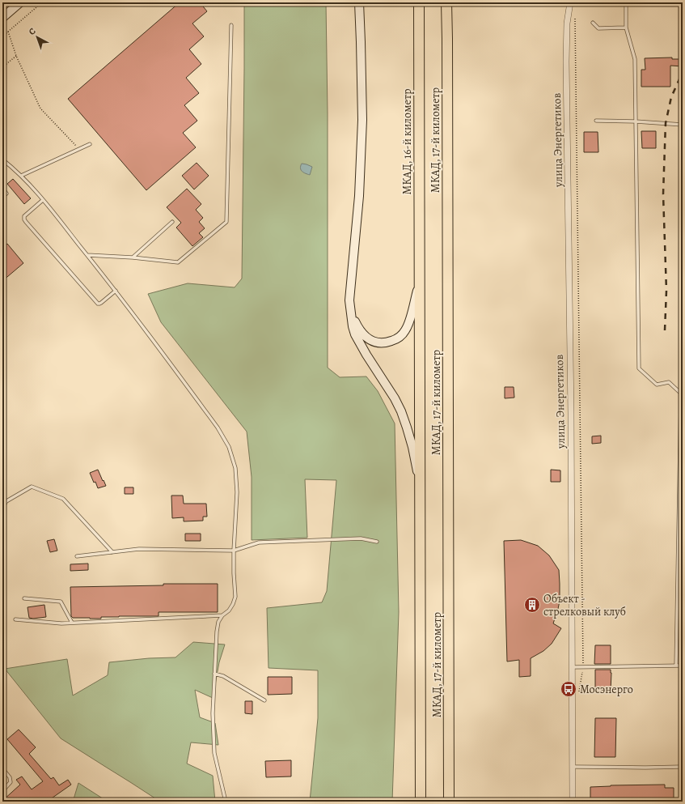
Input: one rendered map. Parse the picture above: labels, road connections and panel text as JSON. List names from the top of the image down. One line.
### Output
{"streets":{"highway":["МКАД, 17-й километр","МКАД, 16-й километр"],"street":["улица Энергетиков"]},"crossings":[["МКАД, 17-й километр","МКАД, 16-й километр"]],"places":{"building":["Объект - стрелковый клуб"],"bus stop":["Мосэнерго"]},"north":"top left"}
